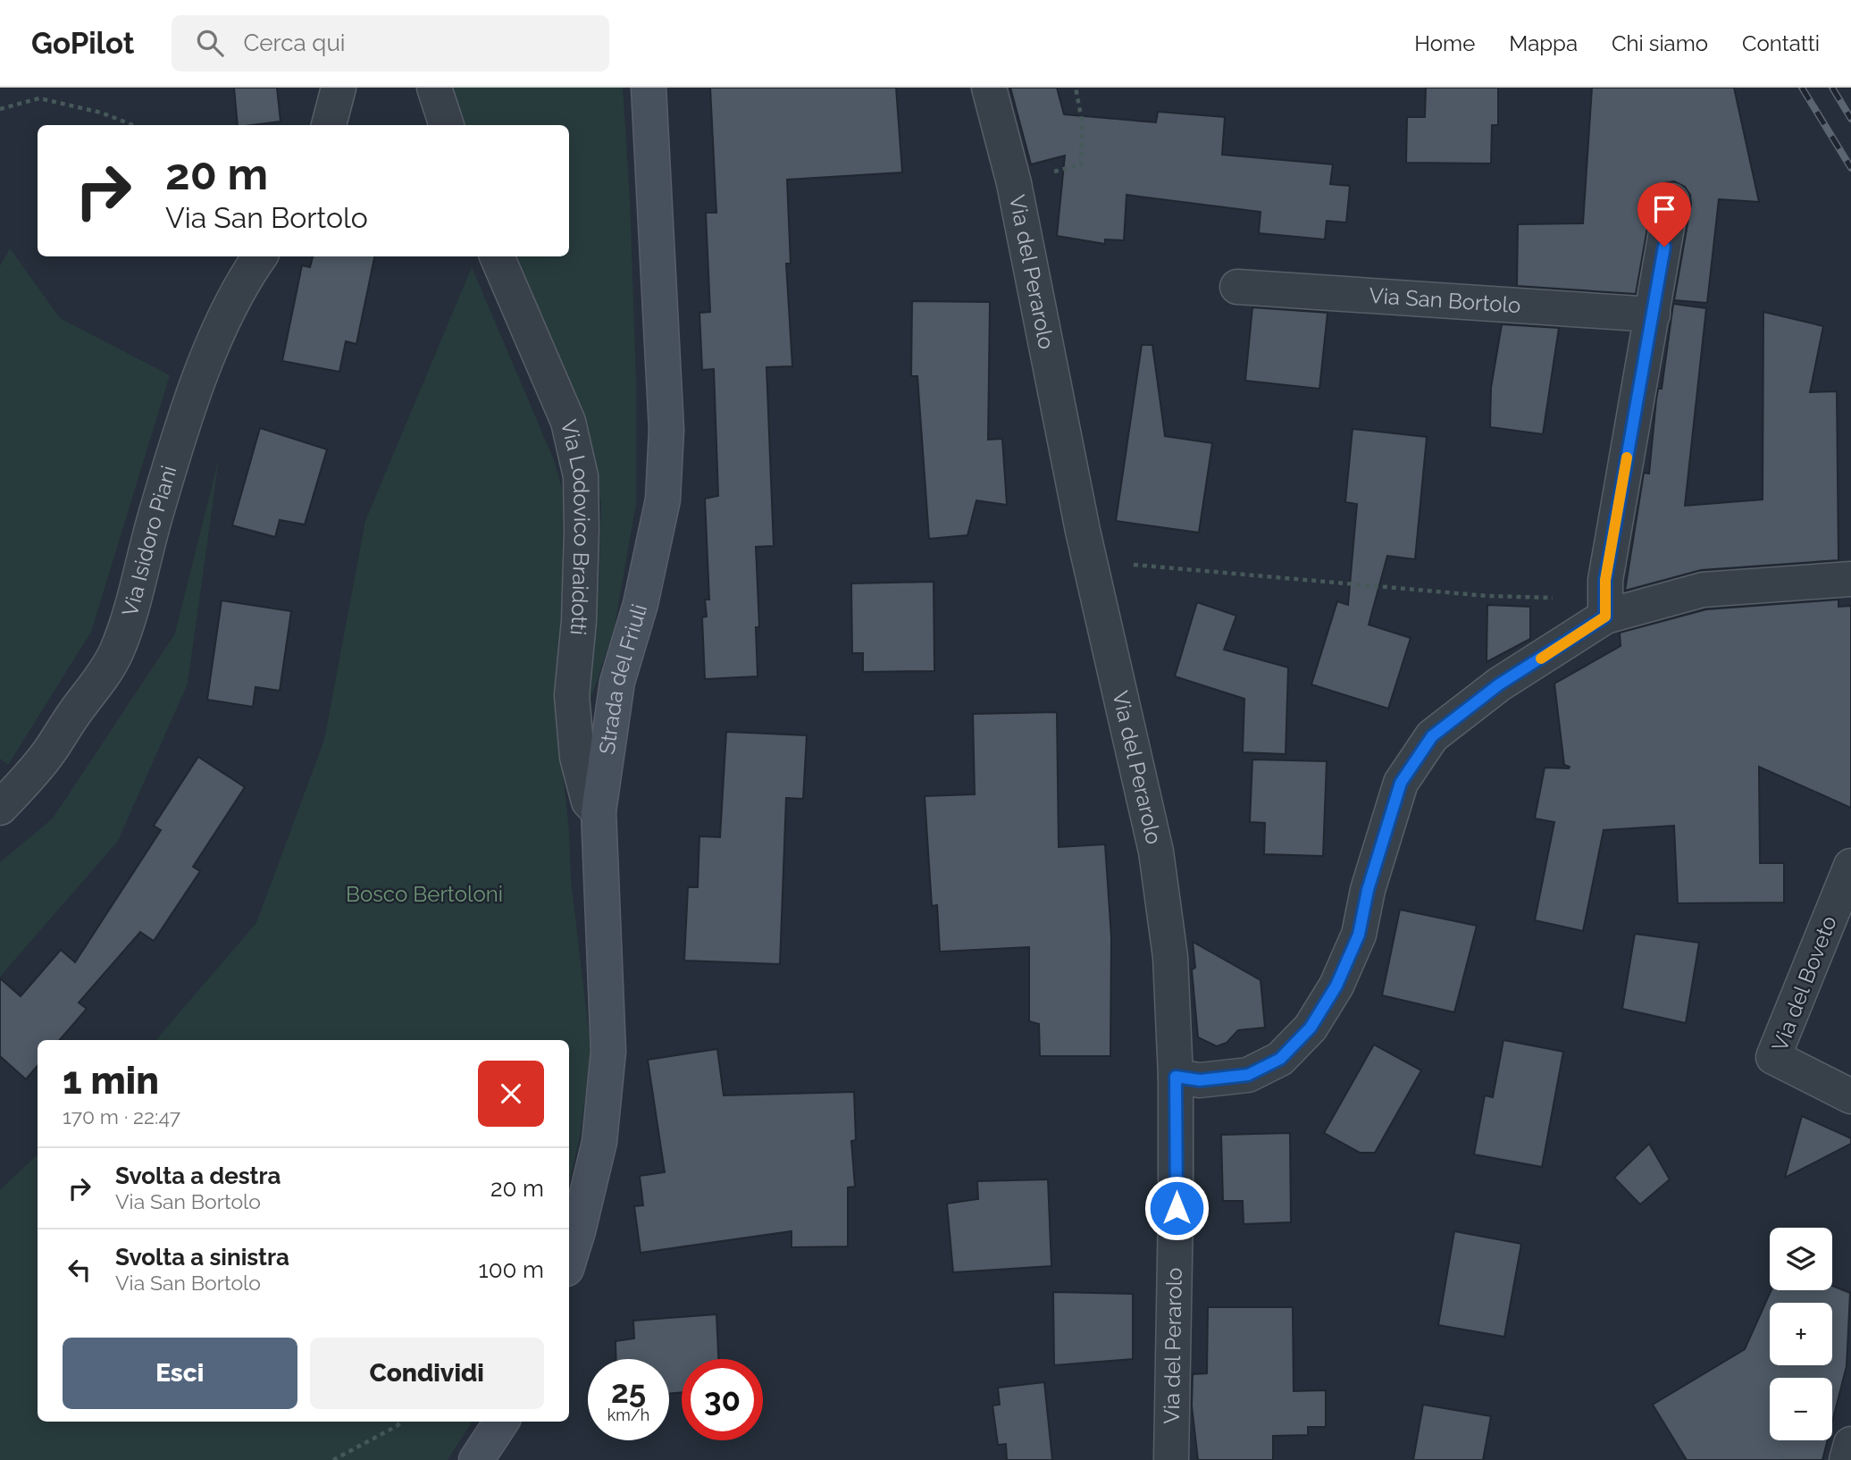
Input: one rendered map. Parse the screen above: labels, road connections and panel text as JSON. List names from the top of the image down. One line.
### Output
{"streets":{"main road":["Strada del Friuli"],"street":["Via del Perarolo","Via San Bortolo","Via Lodovico Braidotti","Via Isidoro Piani","Via del Boveto"]},"crossings":[["Via Lodovico Braidotti","Strada del Friuli"]],"parks":["Bosco Bertoloni"],"page":{"header":"GoPilot","search":"Cerca qui","nav":["Home","Mappa","Chi siamo","Contatti"],"turn":["20 m","Via San Bortolo"],"heading":["1 min","170 m · 22:47"],"list":[{"name":"Svolta a destra","note":"Via San Bortolo","value":"20 m"},{"name":"Svolta a sinistra","note":"Via San Bortolo","value":"100 m"}],"map_buttons":["+","−"],"buttons":["Esci","Condividi"],"speed":"25 km/h","limit":"30"}}
